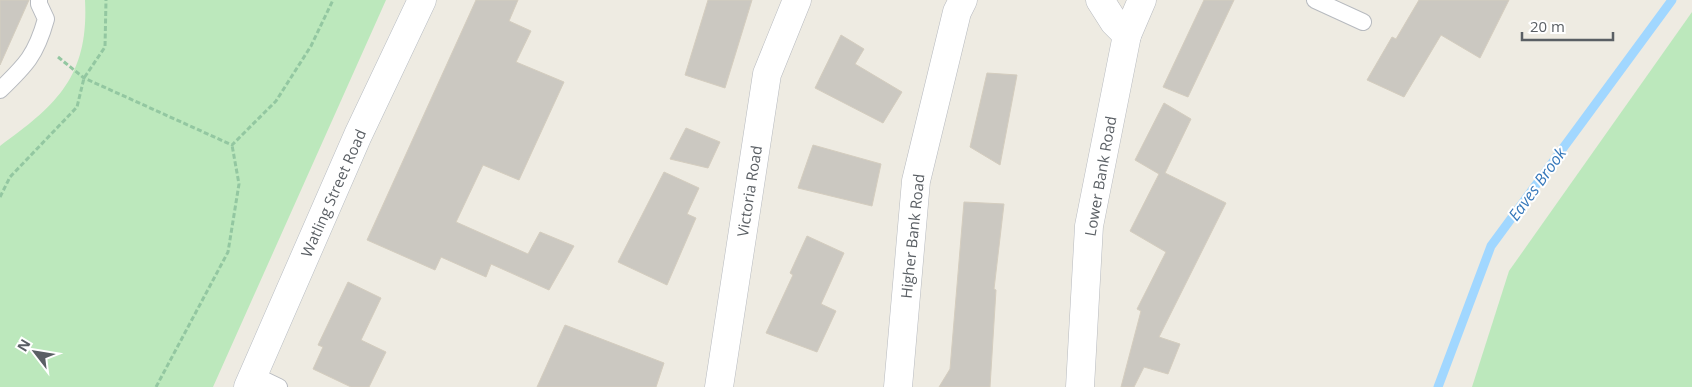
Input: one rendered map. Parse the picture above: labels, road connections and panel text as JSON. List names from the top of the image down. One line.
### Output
{"streets":{"street":["Lower Bank Road","Victoria Road","Watling Street Road","Higher Bank Road"]},"water":["Eaves Brook"],"scale_bar":"20 m","north":"top left"}
